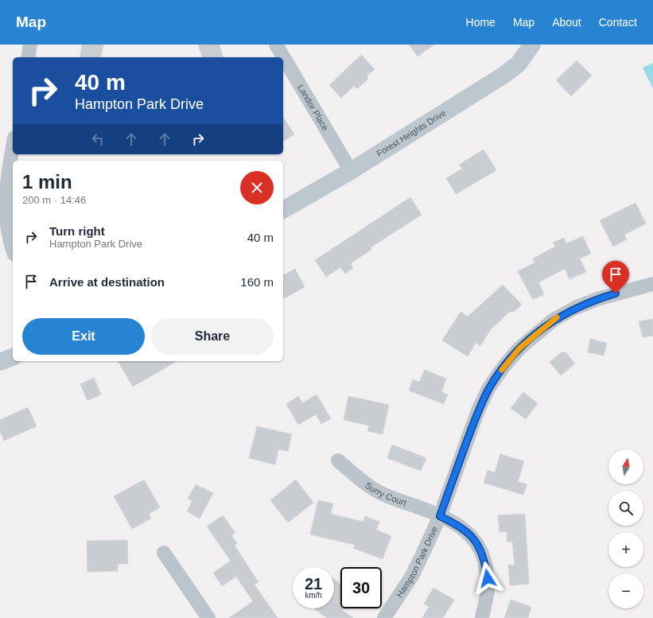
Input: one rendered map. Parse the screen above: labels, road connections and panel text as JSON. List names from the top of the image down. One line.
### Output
{"streets":{"street":["Landor Place","Forest Heights Drive","Surry Court","Hampton Park Drive"]},"crossings":[["Landor Place","Forest Heights Drive"],["Surry Court","Hampton Park Drive"]],"north":"top","page":{"header":"Map","nav":["Home","Map","About","Contact"],"turn":["40 m","Hampton Park Drive"],"heading":["1 min","200 m · 14:46"],"list":[{"name":"Turn right","note":"Hampton Park Drive","value":"40 m"},{"name":"Arrive at destination","value":"160 m"}],"buttons":["Exit","Share"],"map_buttons":["+","−"],"speed":"21 km/h","limit":"30"}}
